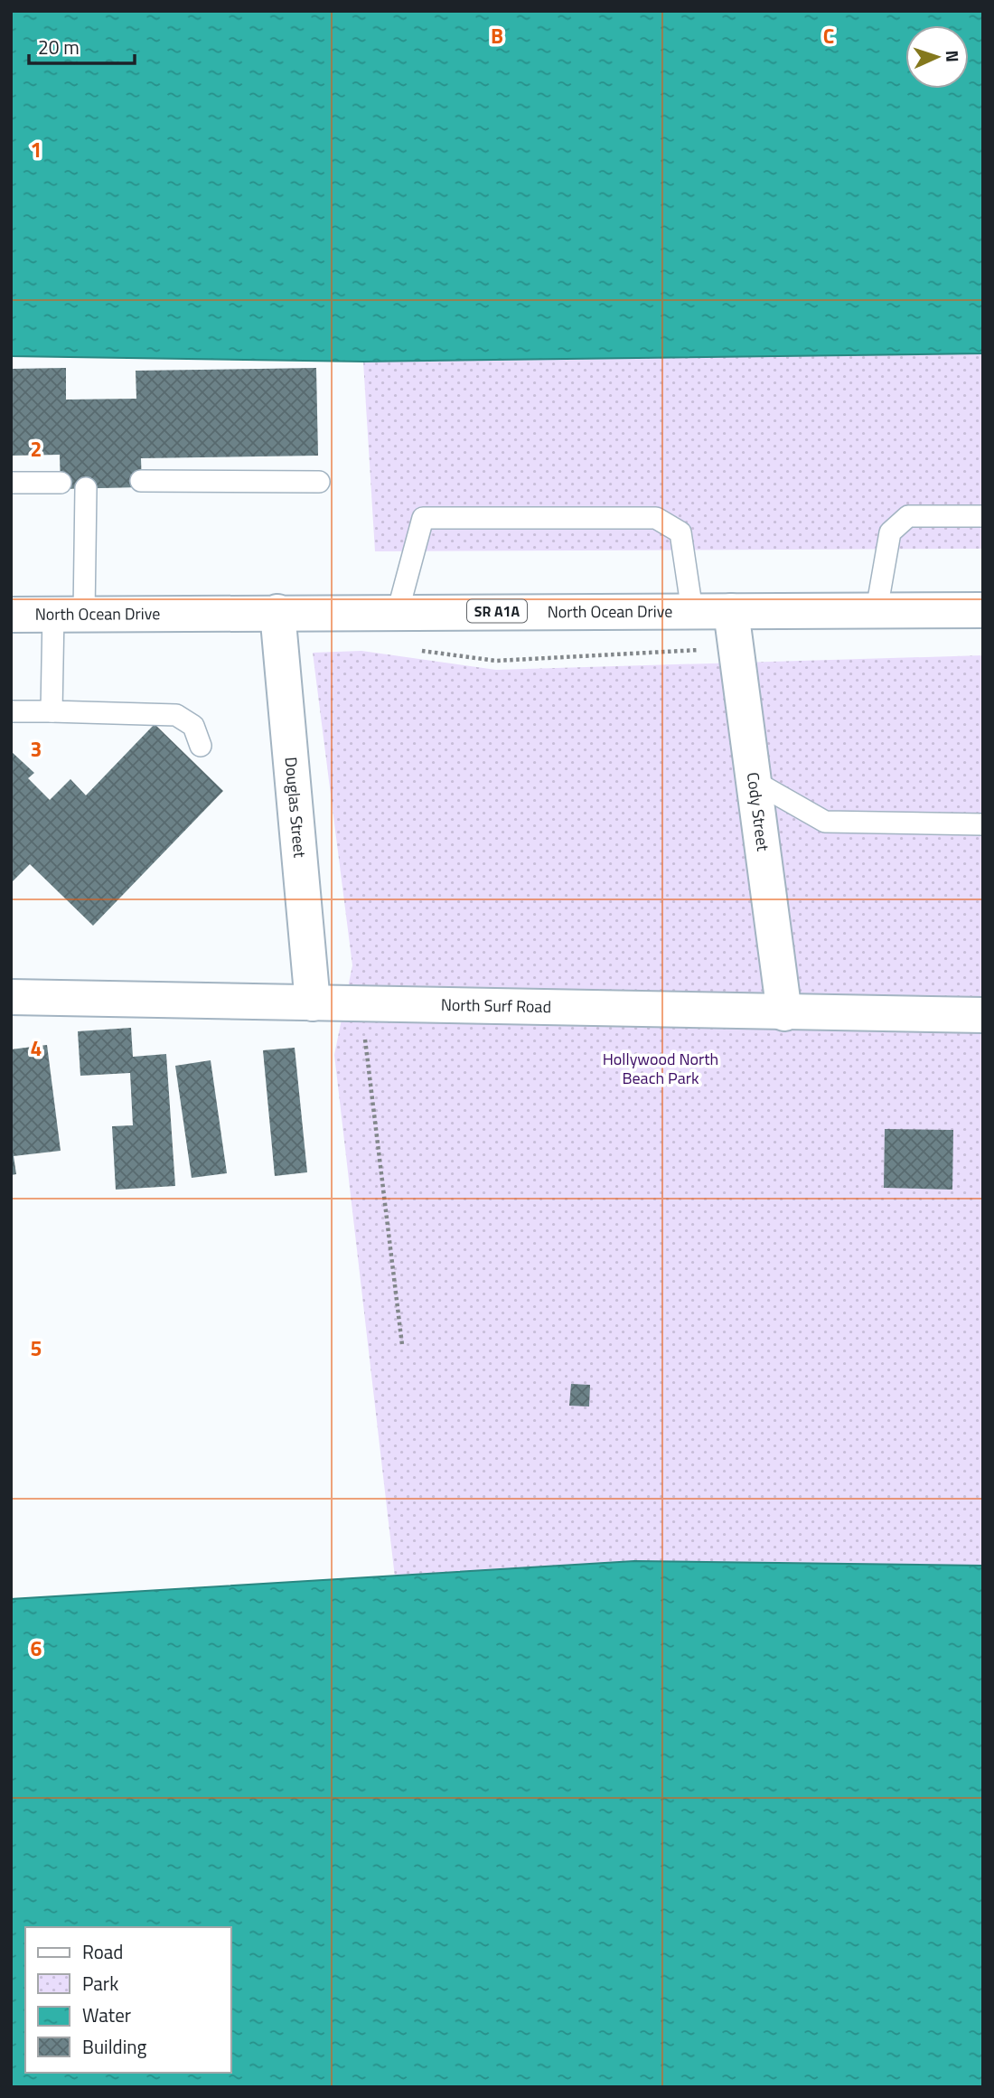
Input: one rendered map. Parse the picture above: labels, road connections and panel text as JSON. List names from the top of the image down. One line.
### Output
{"streets":{"street":["SR A1A","North Ocean Drive","Douglas Street","Cody Street","North Surf Road"]},"crossings":[["North Ocean Drive","Douglas Street"],["North Ocean Drive","Cody Street"],["Douglas Street","North Surf Road"],["Cody Street","North Surf Road"]],"parks":["Hollywood North Beach Park"],"legend":["Road","Park","Water","Building"],"scale_bar":"20 m","north":"right","grid":{"columns":["B","C"],"rows":["1","2","3","4","5","6"]}}
